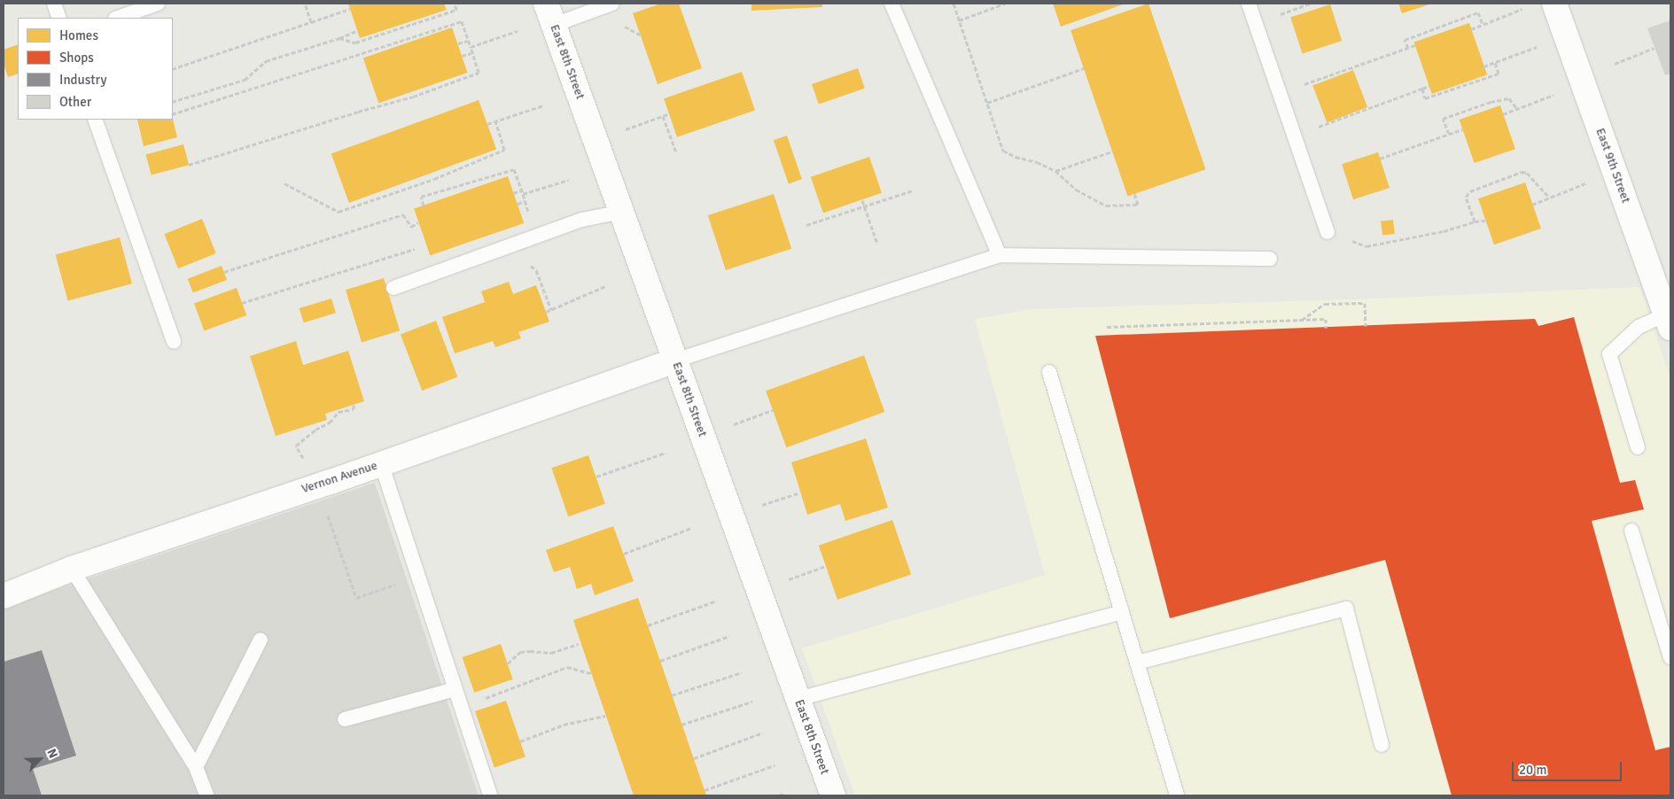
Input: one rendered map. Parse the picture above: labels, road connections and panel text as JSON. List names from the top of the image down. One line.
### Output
{"streets":{"street":["East 8th Street","East 9th Street","Vernon Avenue"]},"crossings":[["East 8th Street","Vernon Avenue"]],"legend":["Homes","Shops","Industry","Other"],"scale_bar":"20 m","north":"top right"}
